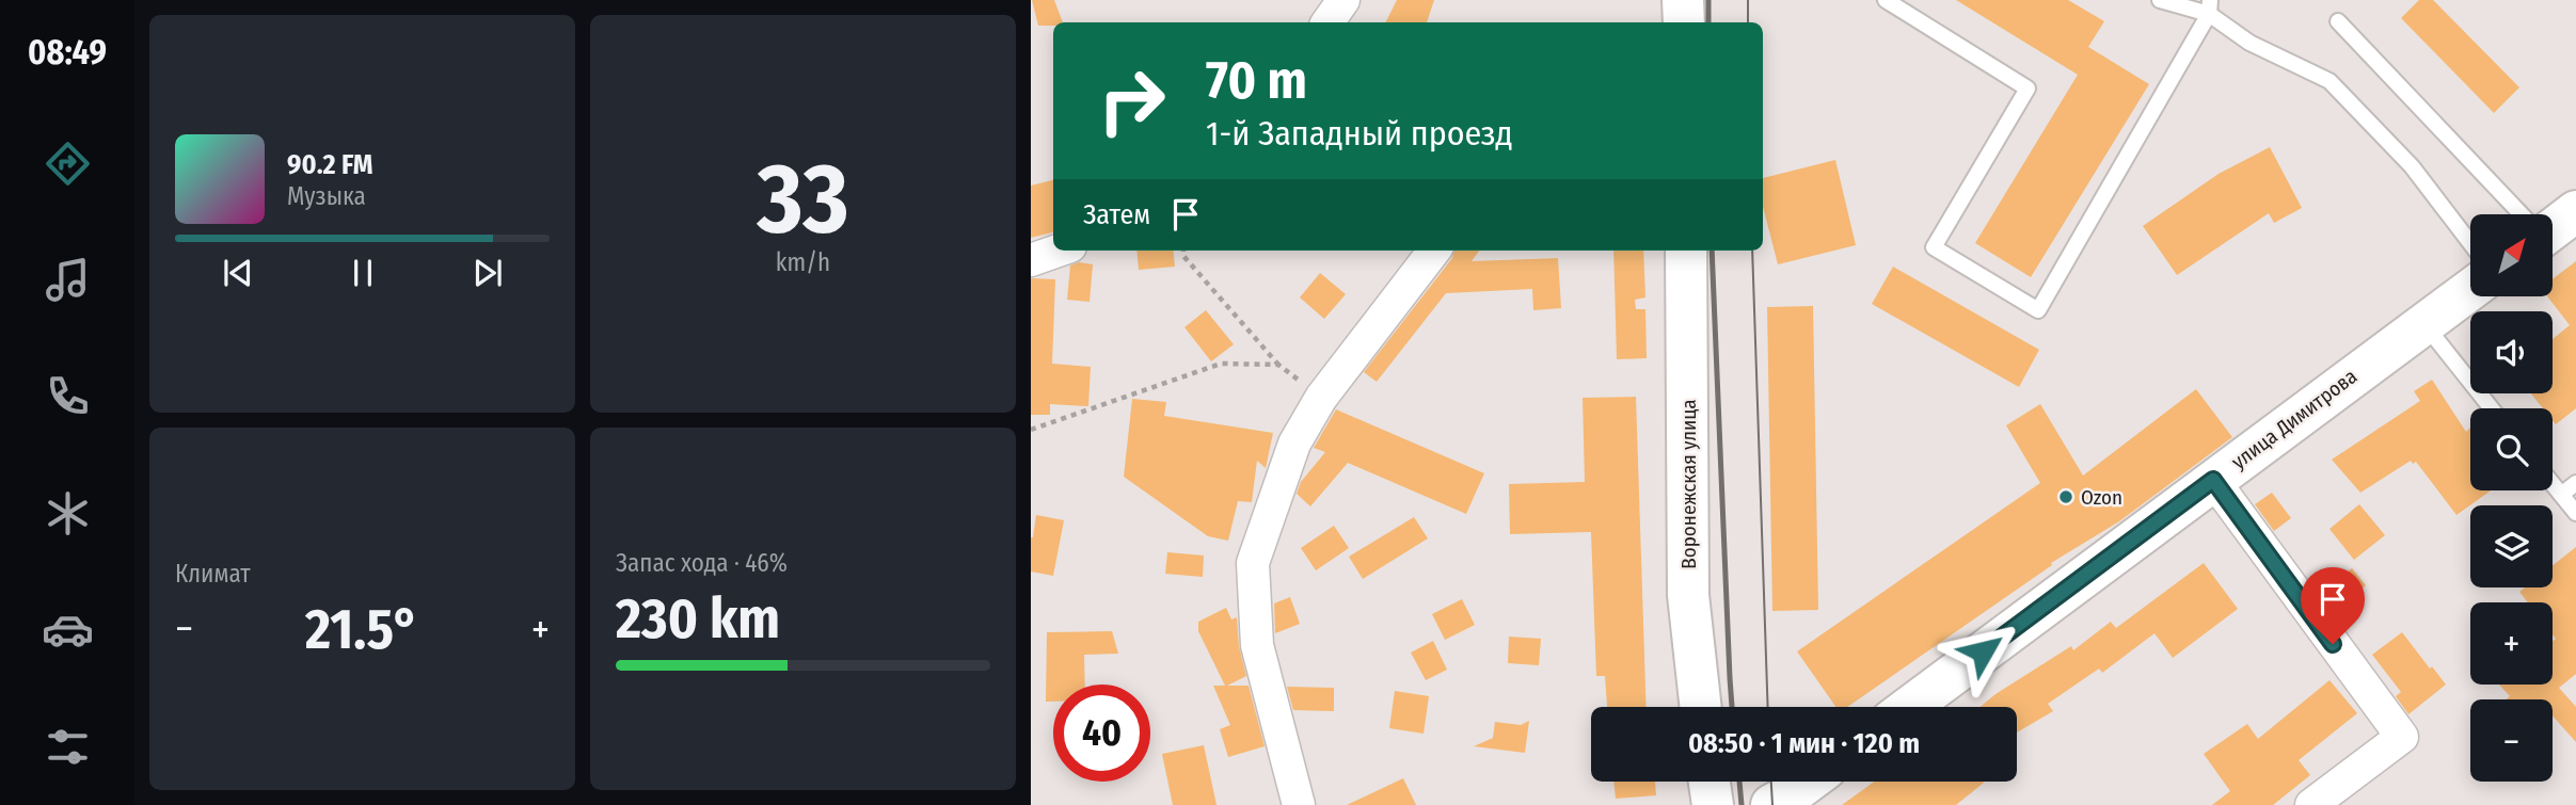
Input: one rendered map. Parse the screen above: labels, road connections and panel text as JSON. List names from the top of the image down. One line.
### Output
{"streets":{"street":["улица Димитрова","Воронежская улица"]},"places":["Ozon"],"north":"top right","page":{"tabs":"08:49","tile":[["33","km/h"],"Климат",["Запас хода · 46%","230 km"]],"turn":["70 m","1-й Западный проезд"],"song":["90.2 FM","Музыка"],"then":"Затем","map_buttons":["+","−"],"heat":["−","21.5°","+"],"limit":"40","trip":"08:50 · 1 мин · 120 m"}}
